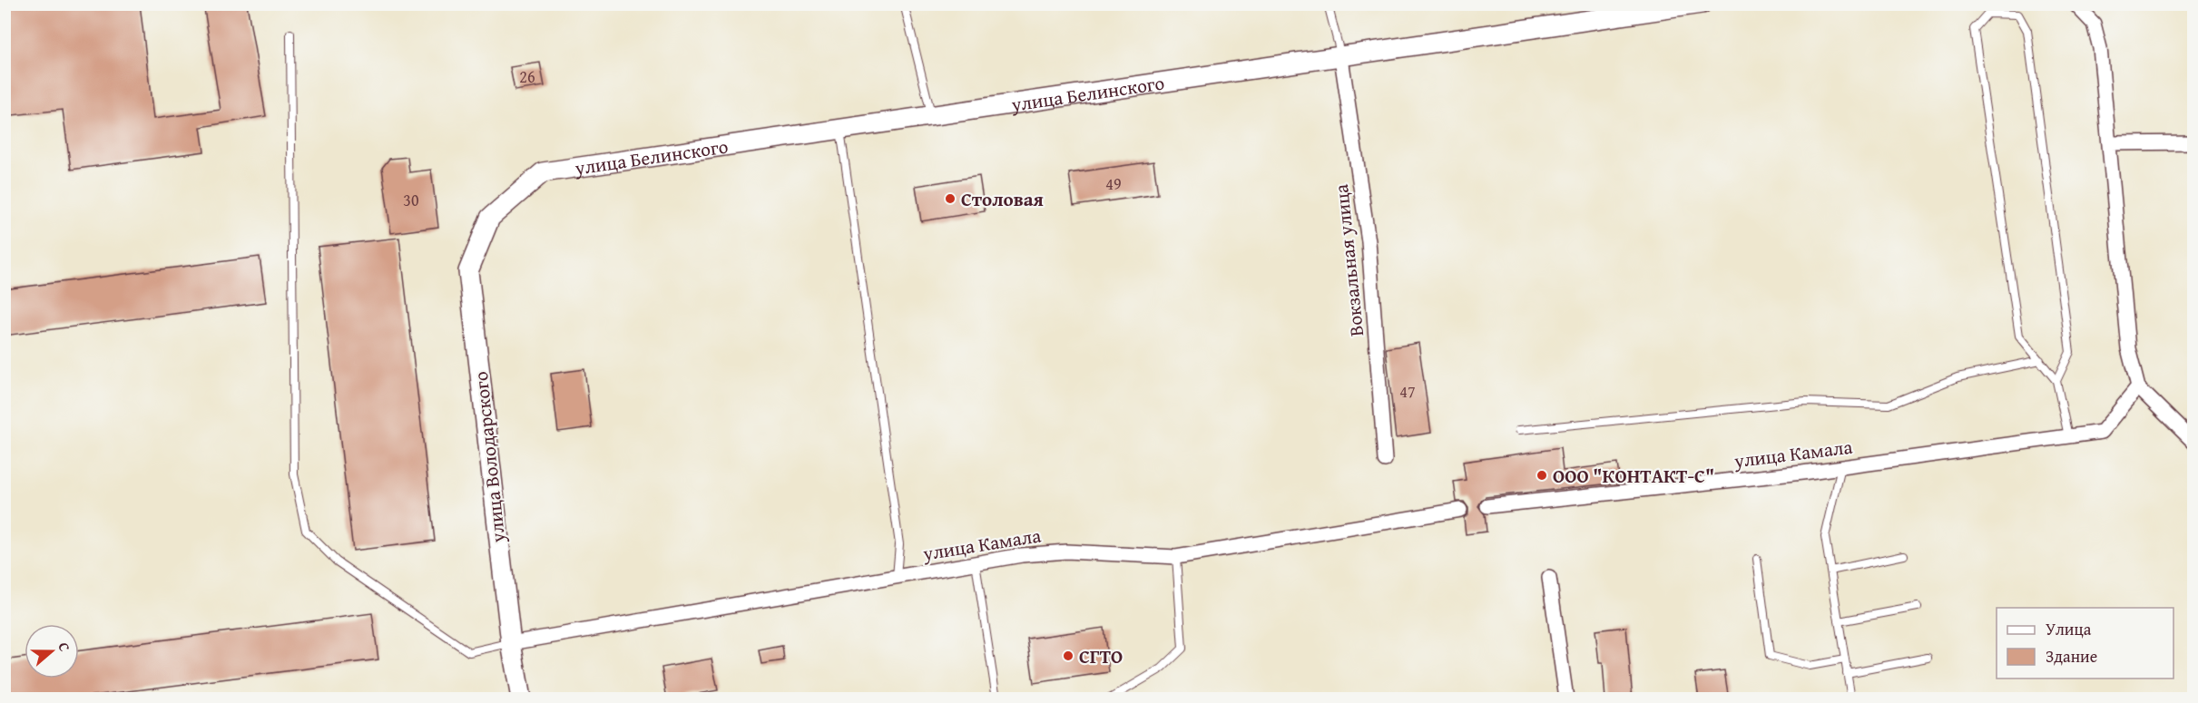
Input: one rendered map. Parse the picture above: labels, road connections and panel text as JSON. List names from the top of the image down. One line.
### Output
{"streets":{"street":["улица Белинского","Вокзальная улица","улица Камала","улица Володарского"]},"crossings":[["улица Белинского","Вокзальная улица"],["улица Белинского","улица Володарского"],["улица Камала","улица Володарского"]],"places":["Столовая","ООО \"КОНТАКТ-С\"","СГТО"],"house_numbers":["26","49","30","47"],"legend":["Улица","Здание"],"north":"right"}
